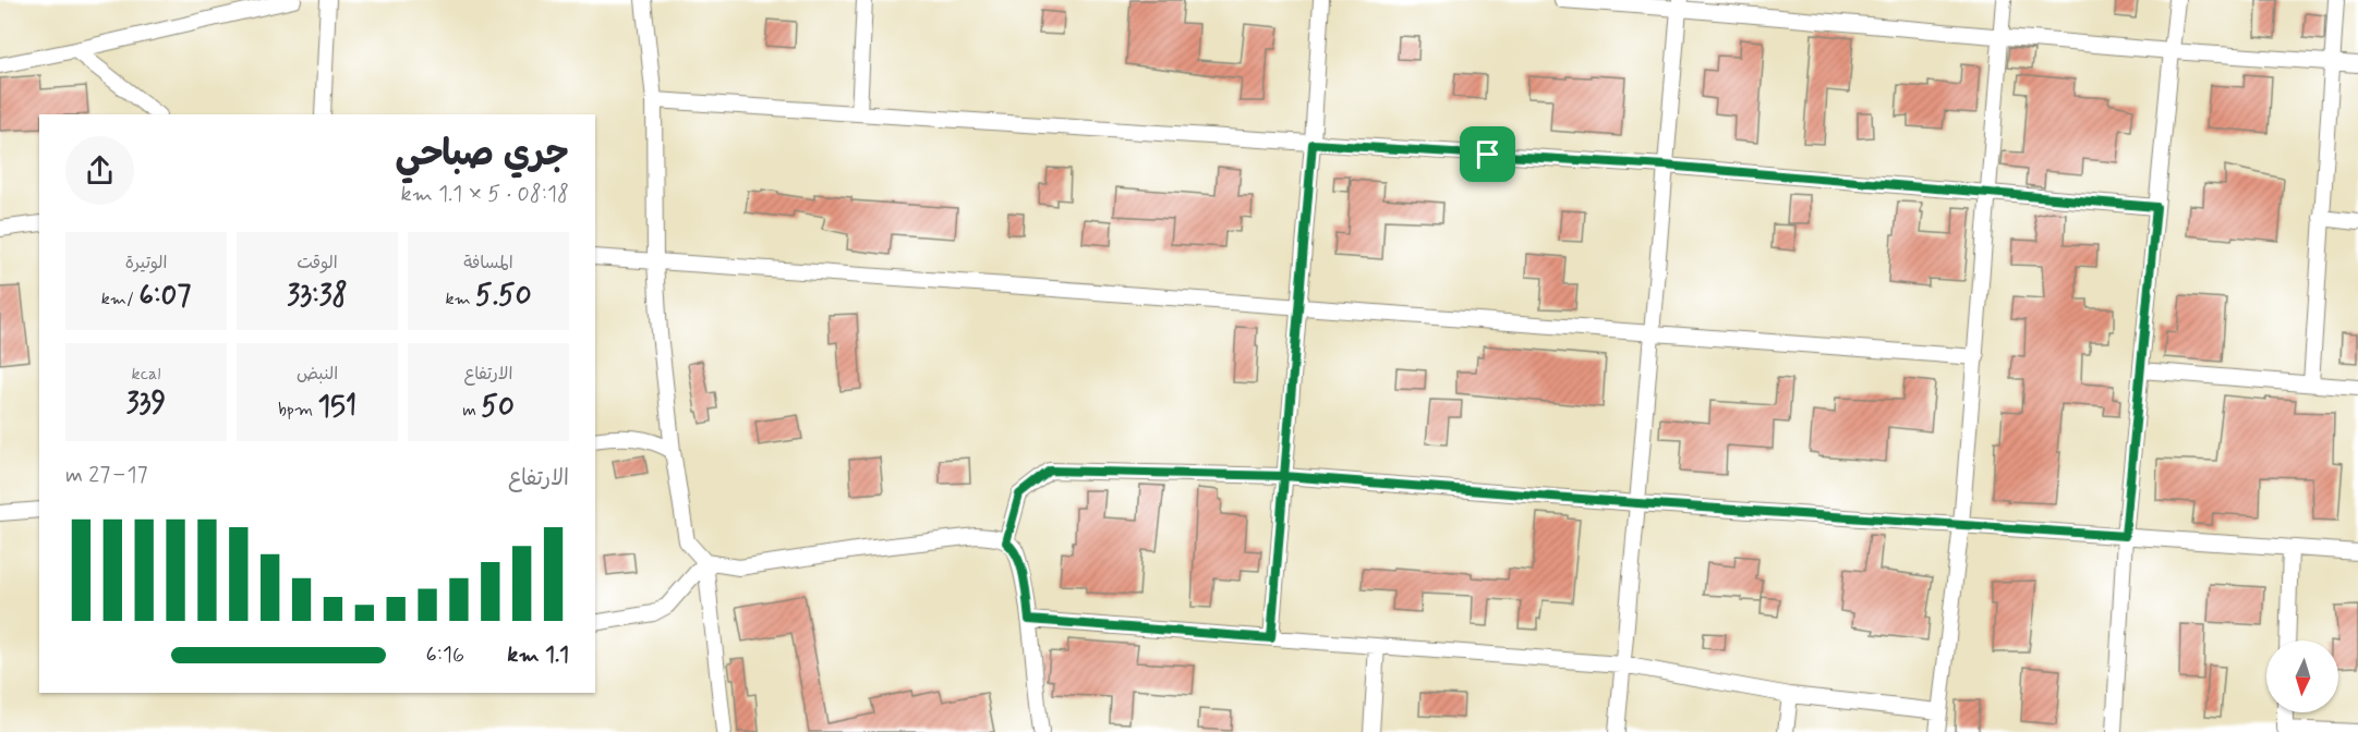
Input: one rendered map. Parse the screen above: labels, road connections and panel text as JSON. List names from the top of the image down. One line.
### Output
{"north":"bottom","page":{"heading":["جري صباحي","08:18 · 5 × 1.1 km"],"stats":[["المسافة","5.50 km"],["الوقت","33:38"],["الوتيرة","6:07 /km"],["الارتفاع","50 m"],["النبض","151 bpm"],["kcal","339"]],"chart":["الارتفاع","17–27 m"],"list":[{"name":"1.1 km","note":"6:16"}]}}
